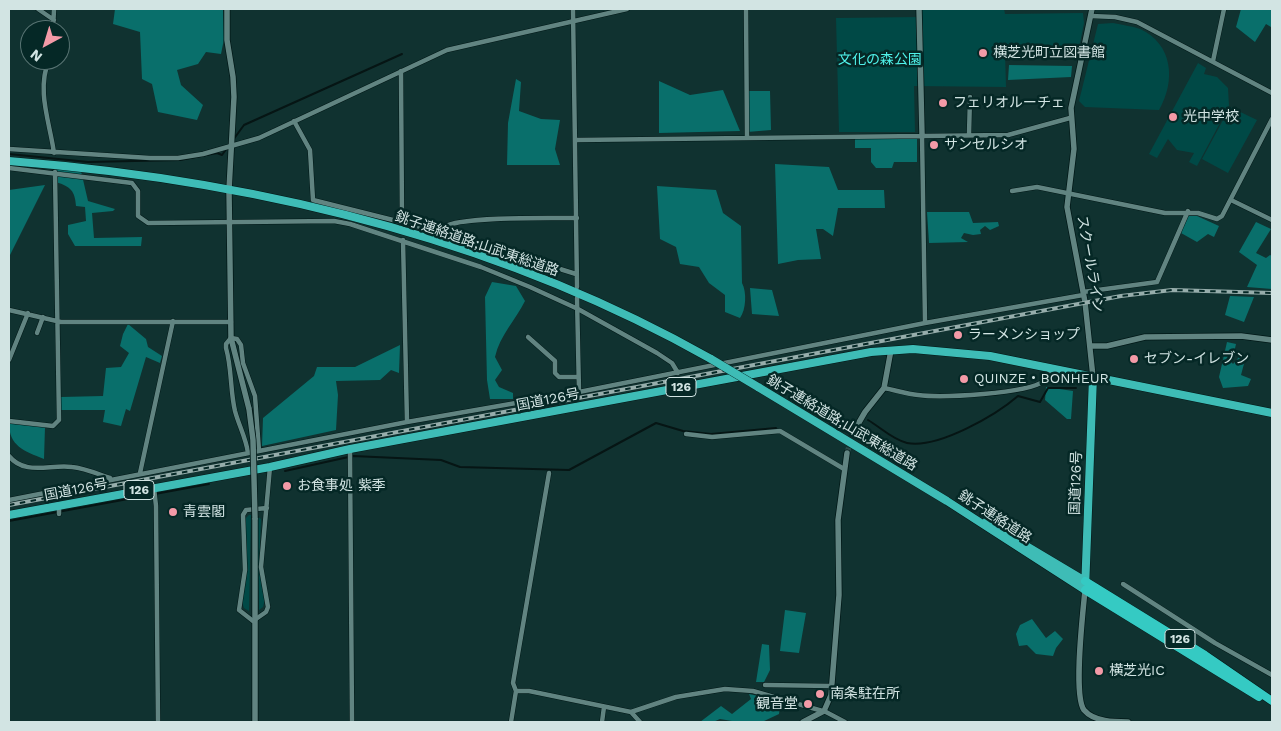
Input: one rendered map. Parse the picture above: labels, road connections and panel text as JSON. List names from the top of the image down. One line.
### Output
{"streets":{"highway":["銚子連絡道路;山武東総道路","126","国道126号","銚子連絡道路"],"street":["スクールライン"]},"crossings":[["銚子連絡道路;山武東総道路","銚子連絡道路"],["スクールライン","国道126号"],["126","国道126号"],["126","銚子連絡道路"],["国道126号","銚子連絡道路"]],"parks":["文化の森公園"],"places":["横芝光町立図書館","フェリオルーチェ","光中学校","サンセルシオ","ラーメンショップ","セブン-イレブン","QUINZE・BONHEUR","お食事処 紫季","青雲閣","横芝光IC","南条駐在所","観音堂"],"north":"bottom left"}
